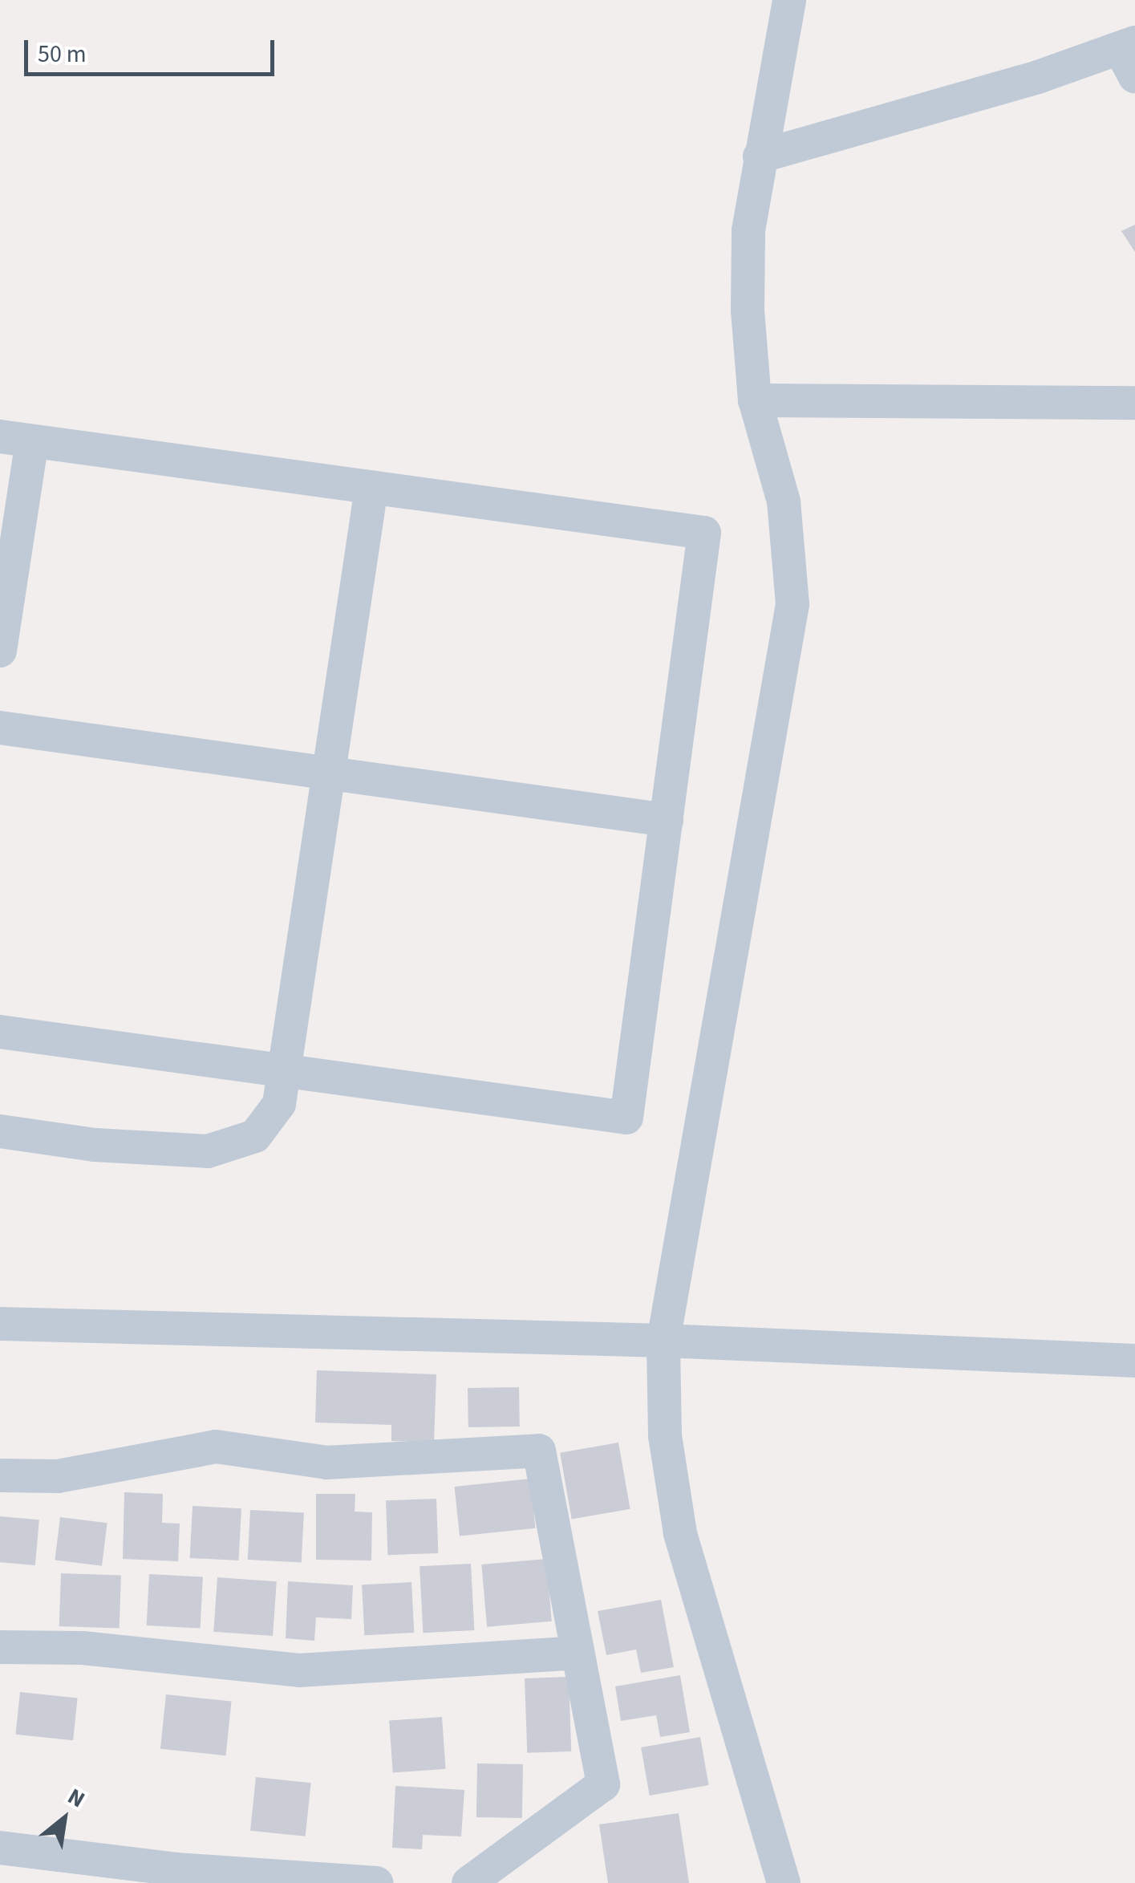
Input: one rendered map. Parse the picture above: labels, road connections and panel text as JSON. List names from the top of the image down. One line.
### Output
{"scale_bar":"50 m","north":"top right"}
